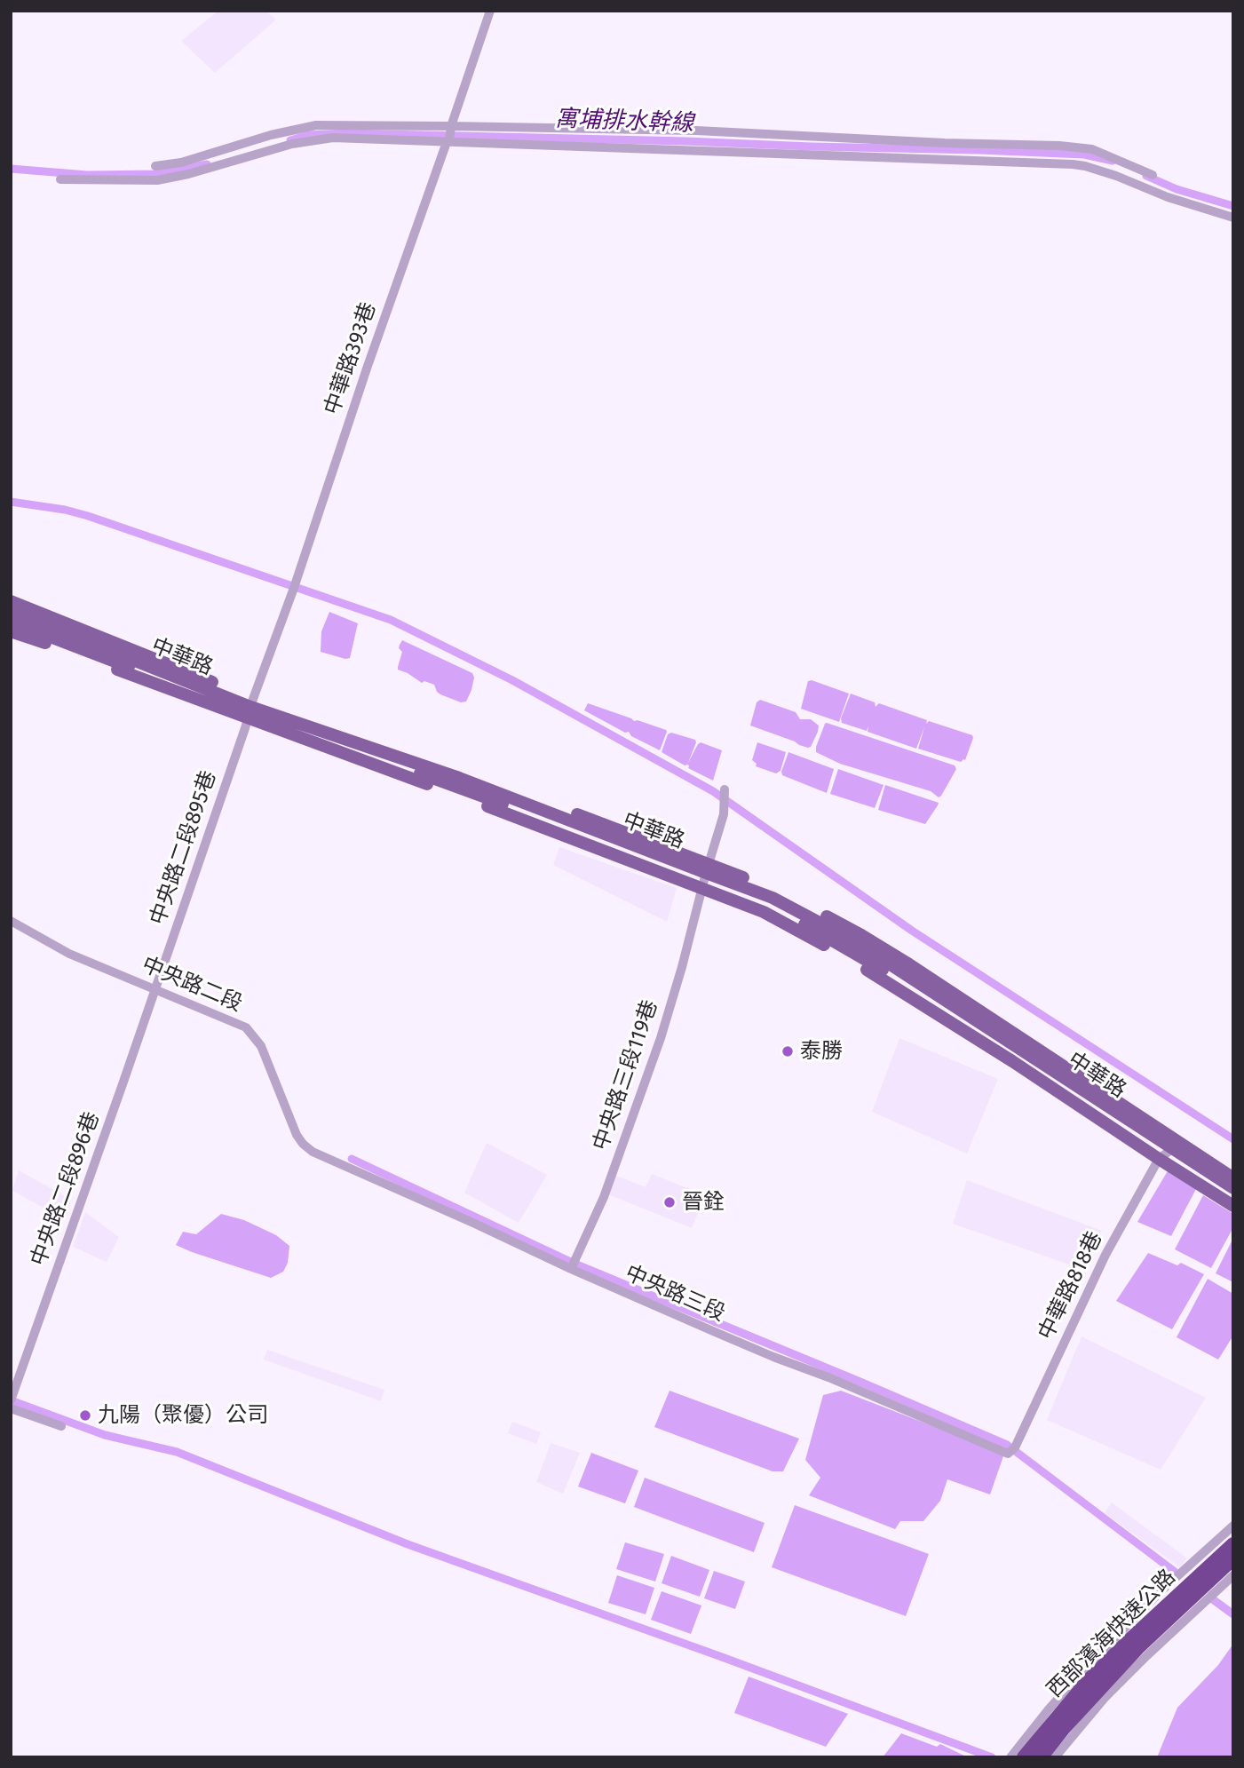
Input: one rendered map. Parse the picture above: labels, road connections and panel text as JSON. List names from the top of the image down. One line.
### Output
{"streets":{"highway":["西部濱海快速公路"],"main road":["中華路"],"street":["中華路393巷","中央路二段895巷","中央路二段","中央路三段119巷","中央路二段896巷","中華路818巷","中央路三段"]},"crossings":[["中華路393巷","中華路"],["中華路393巷","中央路二段895巷"],["中華路","中央路二段895巷"],["中華路","中央路三段119巷"],["中華路","中華路818巷"],["中央路二段895巷","中央路二段"],["中央路二段895巷","中央路二段896巷"],["中央路二段","中央路二段896巷"],["中央路二段","中央路三段"],["中央路三段119巷","中央路三段"],["中華路818巷","中央路三段"]],"water":["寓埔排水幹線"],"places":["泰勝","晉銓","九陽（聚優）公司"]}
